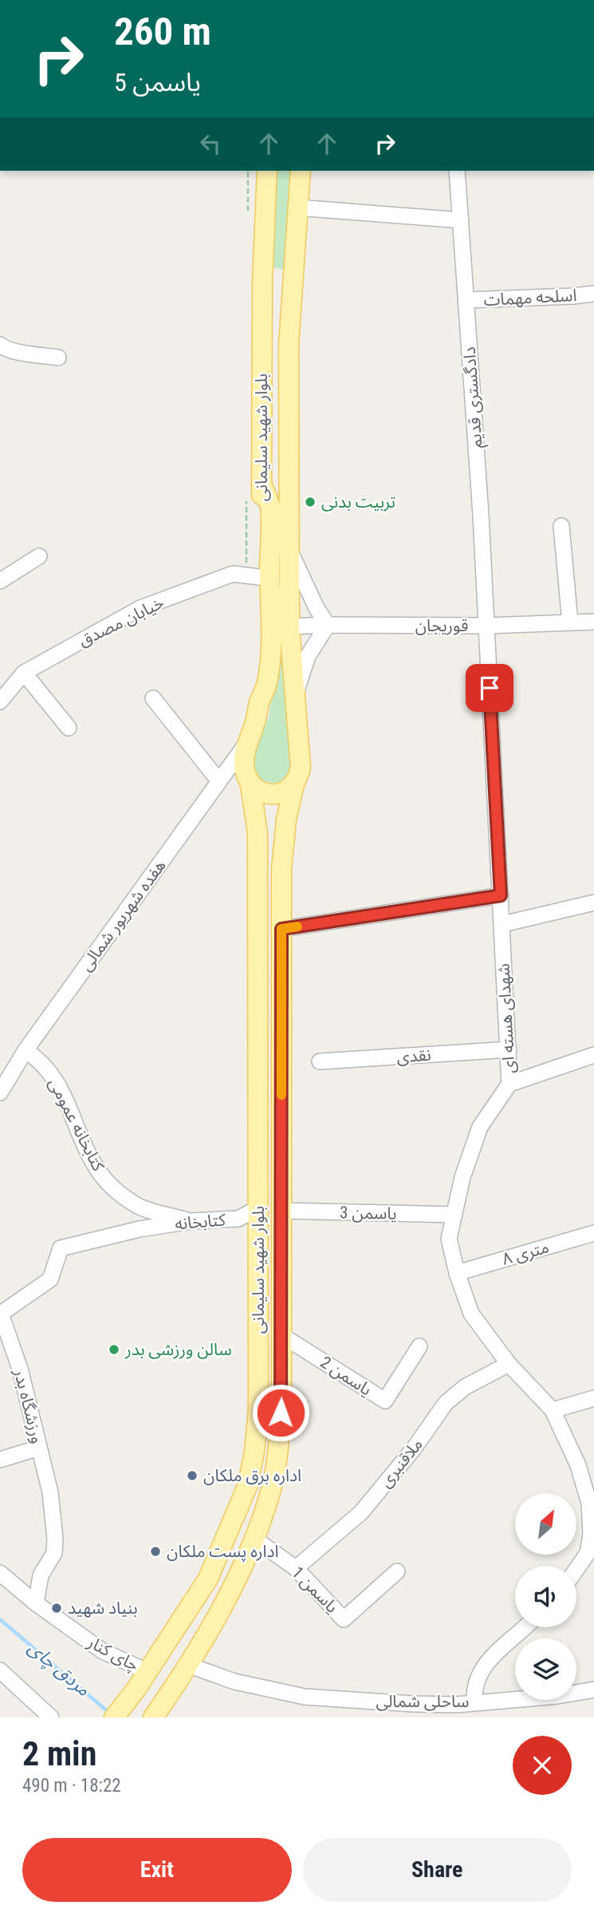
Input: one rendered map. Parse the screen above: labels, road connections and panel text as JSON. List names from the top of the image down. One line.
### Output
{"streets":{"main road":["بلوار شهید سلیمانی"],"street":["اسلحه مهمات","دادگستری قدیم","خیابان مصدق","قوریجان","هفده شهریور شمالی","شهدای هسته ای","نقدی","کتابخانه عمومی","یاسمن 3","کتابخانه","۸ متری","یاسمن 2","ورزشگاه بدر","ملاقنبری","یاسمن 1","چای کنار","ساحلی شمالی"]},"crossings":[["اسلحه مهمات","دادگستری قدیم"],["دادگستری قدیم","قوریجان"],["دادگستری قدیم","شهدای هسته ای"],["بلوار شهید سلیمانی","خیابان مصدق"],["بلوار شهید سلیمانی","قوریجان"],["بلوار شهید سلیمانی","هفده شهریور شمالی"],["بلوار شهید سلیمانی","یاسمن 3"],["بلوار شهید سلیمانی","کتابخانه"],["بلوار شهید سلیمانی","یاسمن 2"],["بلوار شهید سلیمانی","یاسمن 1"],["بلوار شهید سلیمانی","چای کنار"],["بلوار شهید سلیمانی","ساحلی شمالی"],["قوریجان","شهدای هسته ای"],["هفده شهریور شمالی","کتابخانه عمومی"],["شهدای هسته ای","نقدی"],["شهدای هسته ای","یاسمن 3"],["شهدای هسته ای","۸ متری"],["شهدای هسته ای","ملاقنبری"],["کتابخانه عمومی","کتابخانه"],["کتابخانه","ورزشگاه بدر"],["ورزشگاه بدر","چای کنار"],["ملاقنبری","یاسمن 1"]],"water":["مردق چای"],"places":["تربیت بدنی","سالن ورزشی بدر","اداره برق ملکان","اداره پست ملکان","بنیاد شهید"],"north":"top right","page":{"turn":["260 m","یاسمن 5"],"heading":["2 min","490 m · 18:22"],"buttons":["Exit","Share"]}}
